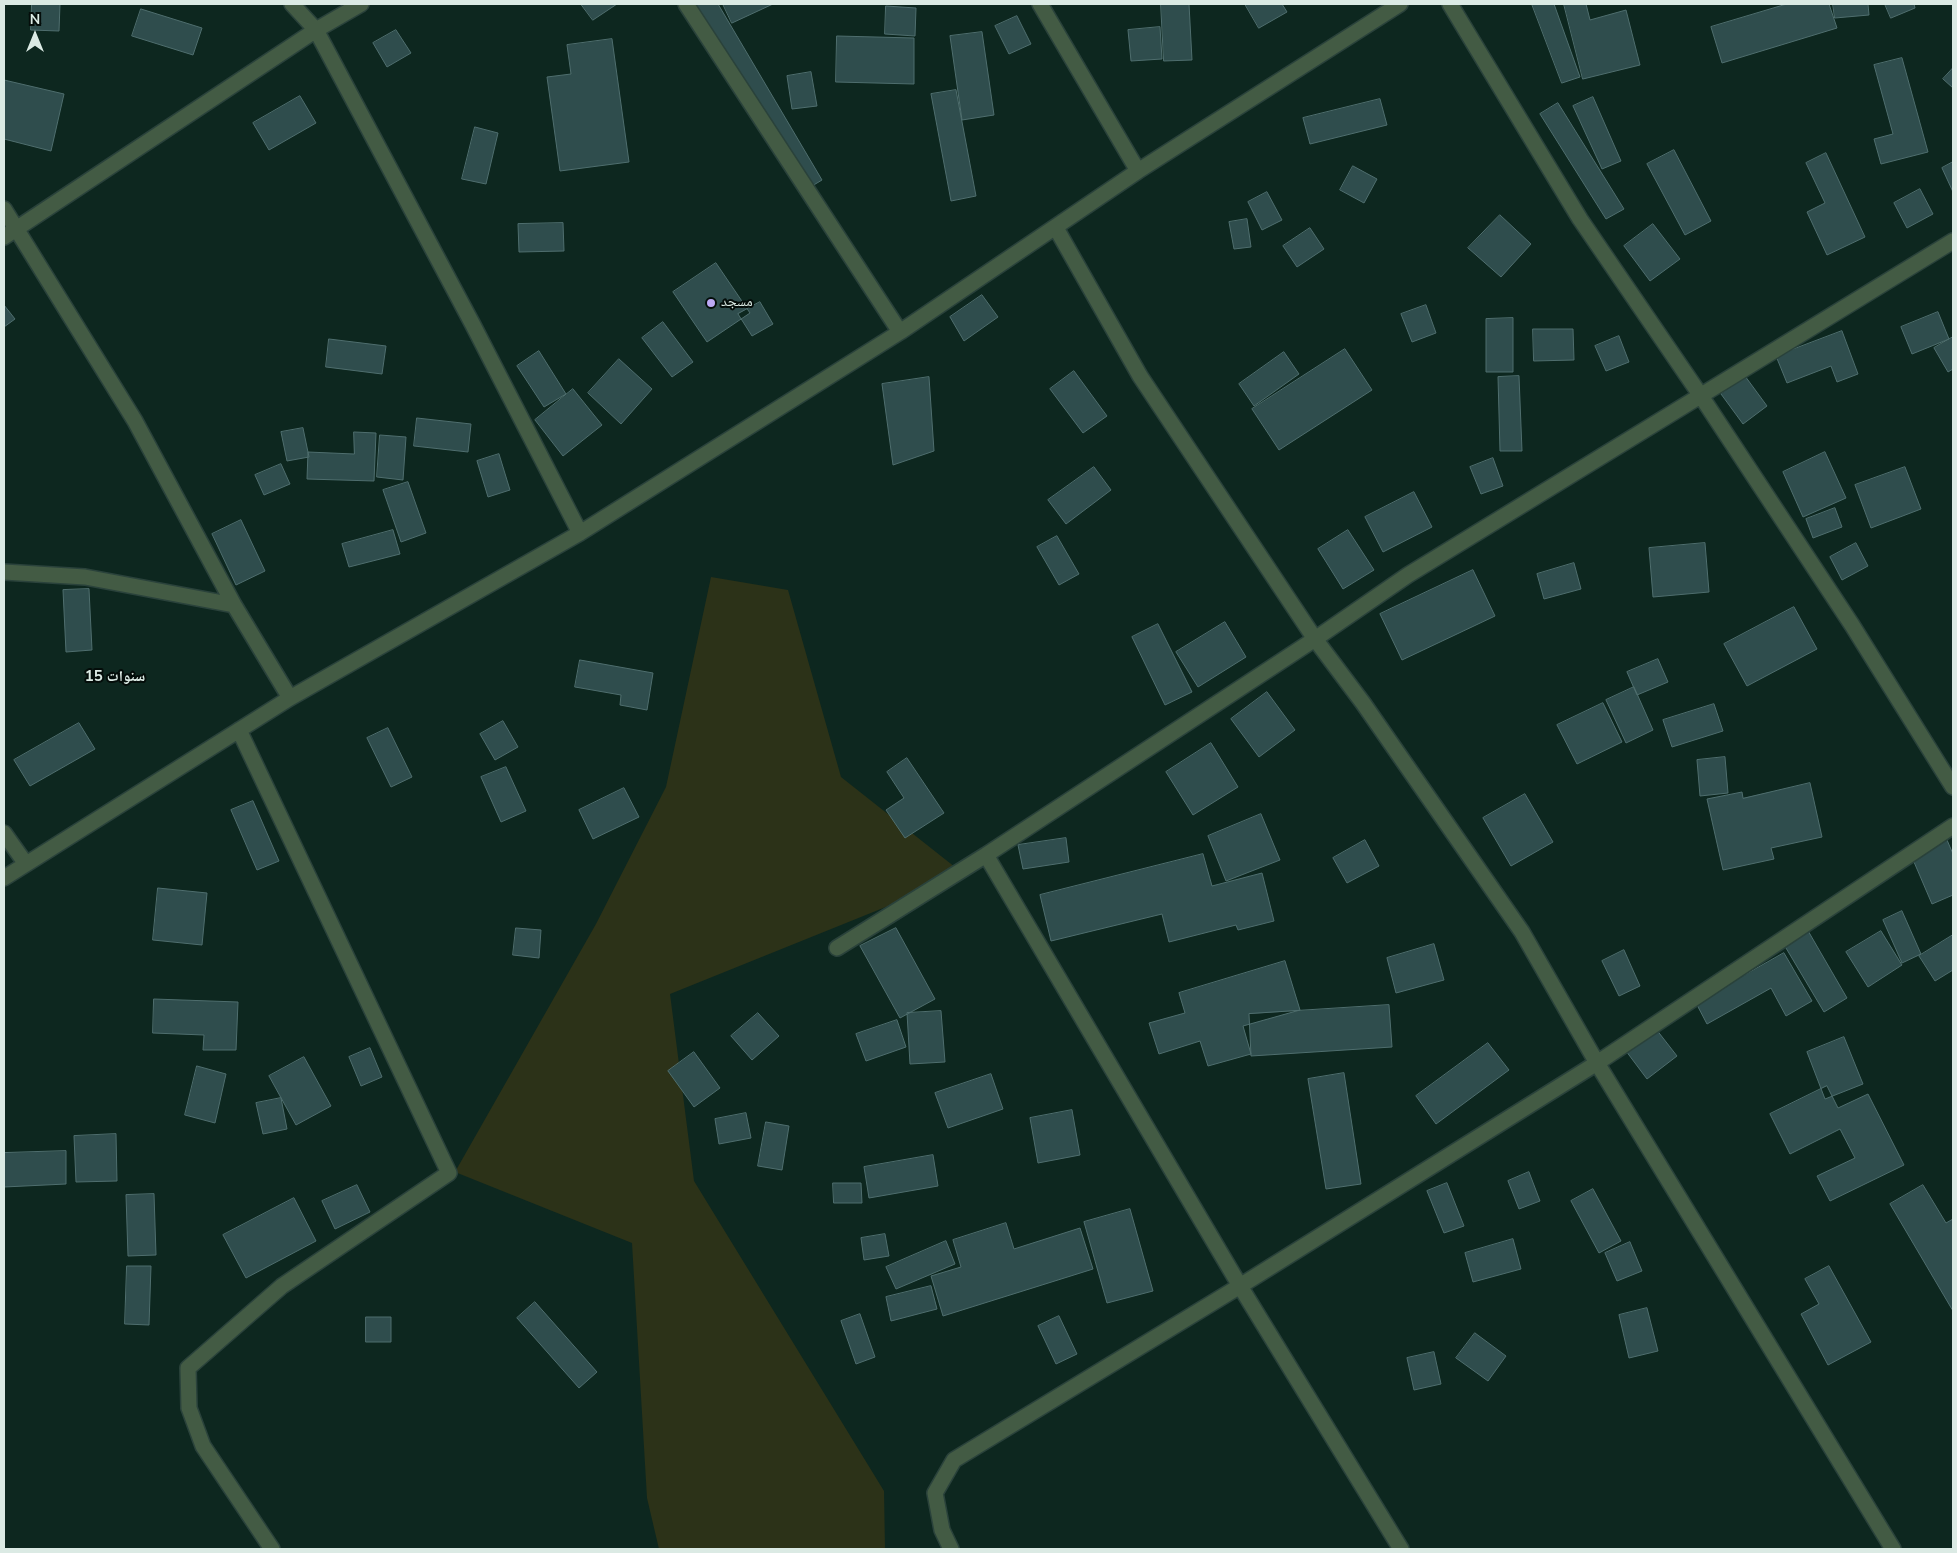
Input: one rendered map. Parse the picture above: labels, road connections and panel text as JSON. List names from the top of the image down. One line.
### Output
{"districts":["15 سنوات"],"places":["مسجد"],"north":"top"}
